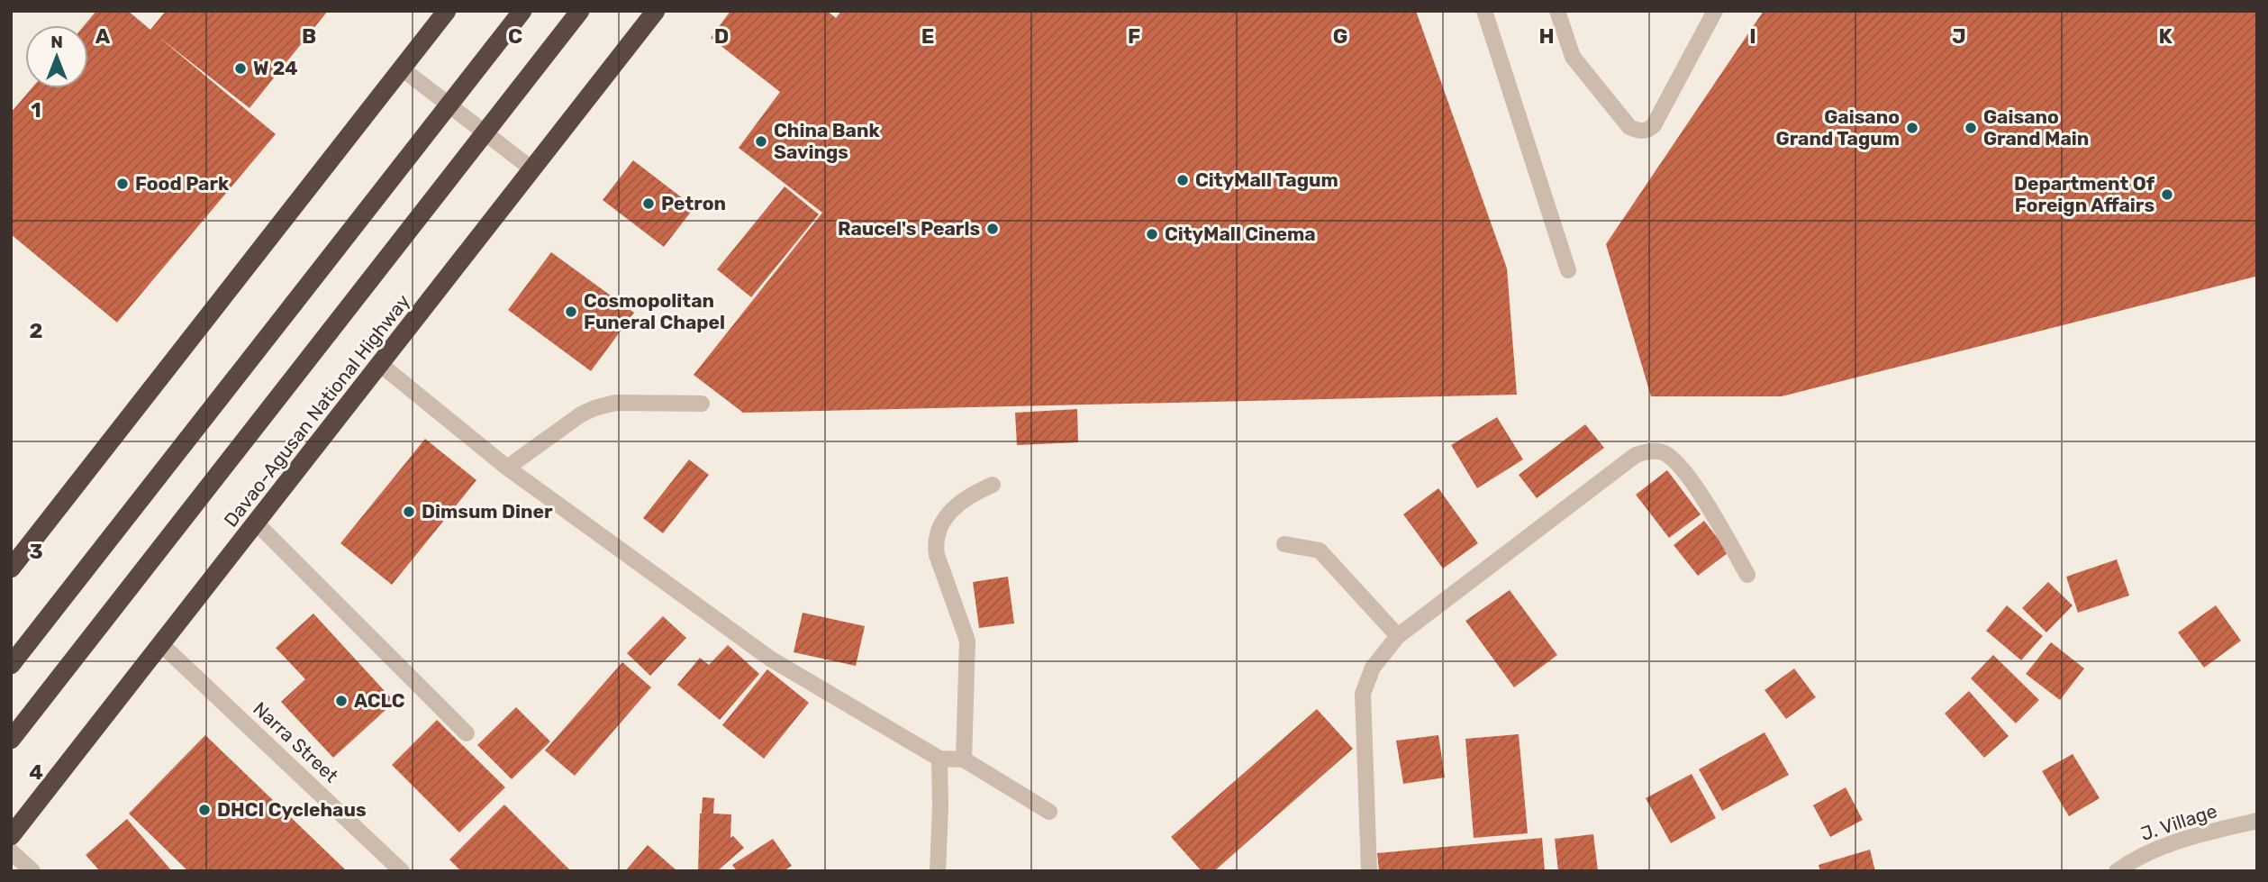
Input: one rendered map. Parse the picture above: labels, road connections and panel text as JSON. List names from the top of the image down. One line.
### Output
{"streets":{"highway":["Davao-Agusan National Highway"],"street":["Narra Street","J. Village"]},"crossings":[["Davao-Agusan National Highway","Narra Street"]],"places":["W 24","Gaisano Grand Tagum","Gaisano Grand Main","China Bank Savings","CityMall Tagum","Food Park","Department Of Foreign Affairs","Petron","Raucel's Pearls","CityMall Cinema","Cosmopolitan Funeral Chapel","Dimsum Diner","ACLC","DHCI Cyclehaus"],"north":"top","grid":{"columns":["A","B","C","D","E","F","G","H","I","J","K"],"rows":["1","2","3","4"]}}
